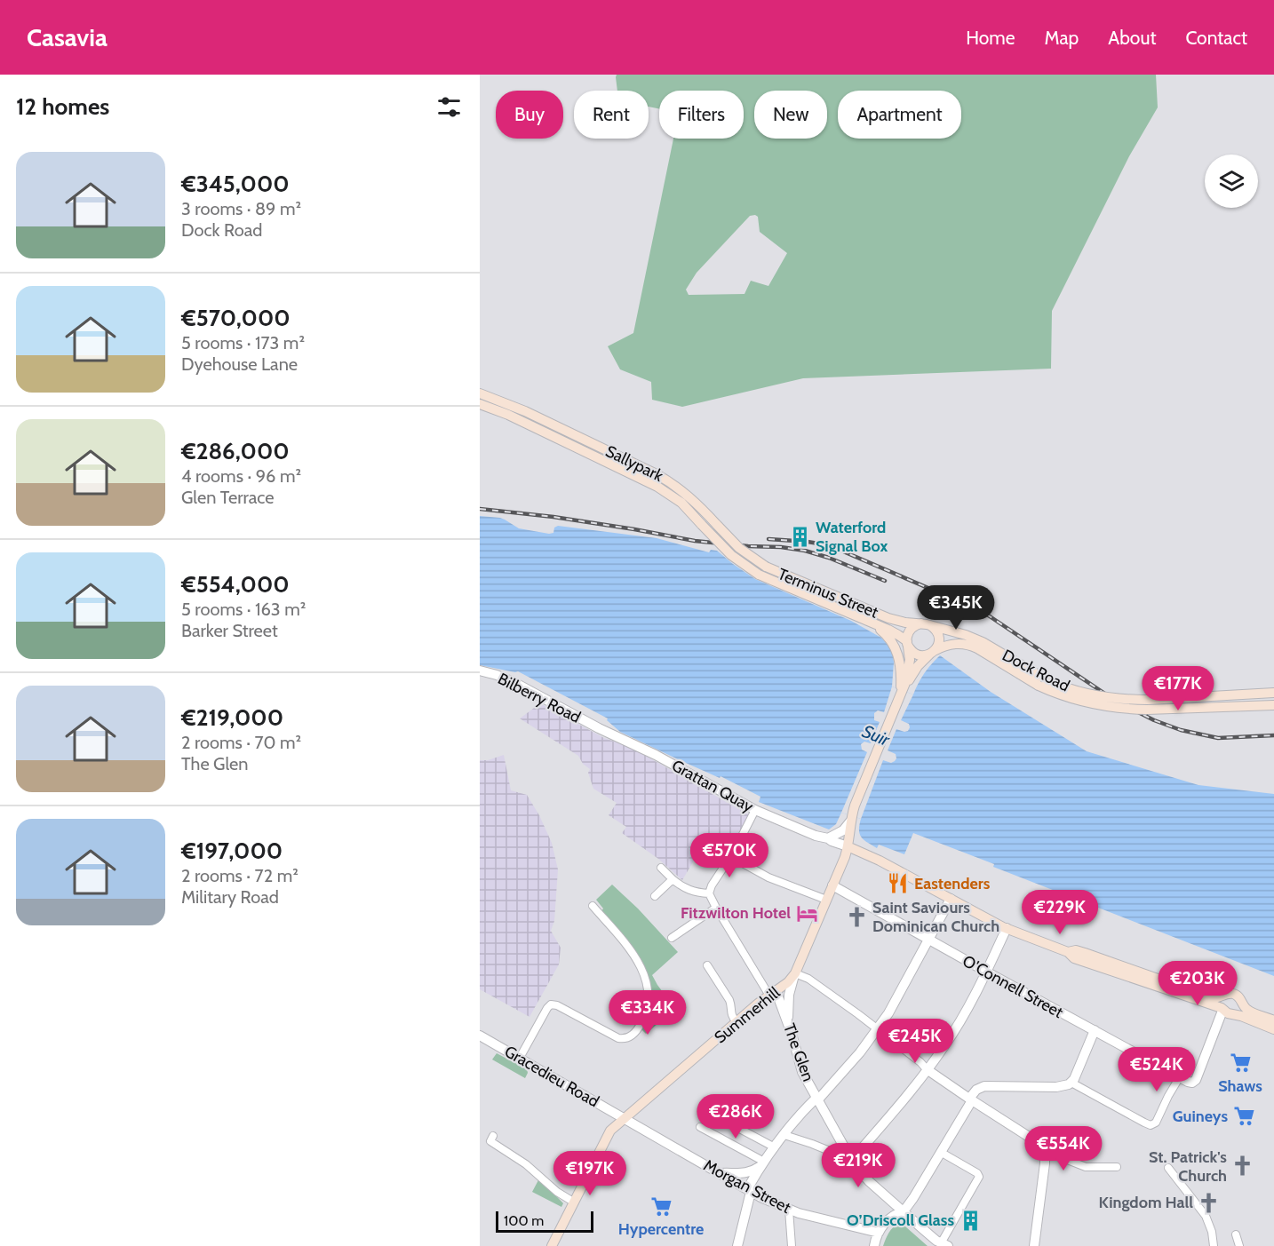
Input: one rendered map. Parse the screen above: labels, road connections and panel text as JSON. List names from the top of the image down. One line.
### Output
{"streets":{"main road":["Sallypark","Terminus Street","Dock Road","Summerhill"],"street":["Bilberry Road","Grattan Quay","O'Connell Street","The Glen","Gracedieu Road","Morgan Street"]},"crossings":[["Sallypark","Terminus Street"],["Terminus Street","Dock Road"],["Bilberry Road","Grattan Quay"],["Summerhill","The Glen"],["Summerhill","Gracedieu Road"],["Summerhill","Morgan Street"],["The Glen","Morgan Street"],["Gracedieu Road","Morgan Street"]],"water":["Suir"],"places":{"building":["Waterford Signal Box","O’Driscoll Glass"],"restaurant":["Eastenders"],"hotel":["Fitzwilton Hotel"],"church":["Saint Saviours Dominican Church","St. Patrick's Church","Kingdom Hall"],"supermarket":["Shaws","Guineys","Hypercentre"]},"scale_bar":"100 m","page":{"header":"Casavia","nav":["Home","Map","About","Contact"],"heading":"12 homes","chip":["Buy","Rent","Filters","New","Apartment"],"list":[{"name":"€345,000","note":"3 rooms · 89 m² · Dock Road"},{"name":"€570,000","note":"5 rooms · 173 m² · Dyehouse Lane"},{"name":"€286,000","note":"4 rooms · 96 m² · Glen Terrace"},{"name":"€554,000","note":"5 rooms · 163 m² · Barker Street"},{"name":"€219,000","note":"2 rooms · 70 m² · The Glen"},{"name":"€197,000","note":"2 rooms · 72 m² · Military Road"}],"price":["€345K","€177K","€570K","€229K","€203K","€334K","€245K","€524K","€286K","€554K","€219K","€197K"],"scale":"100 m"}}
